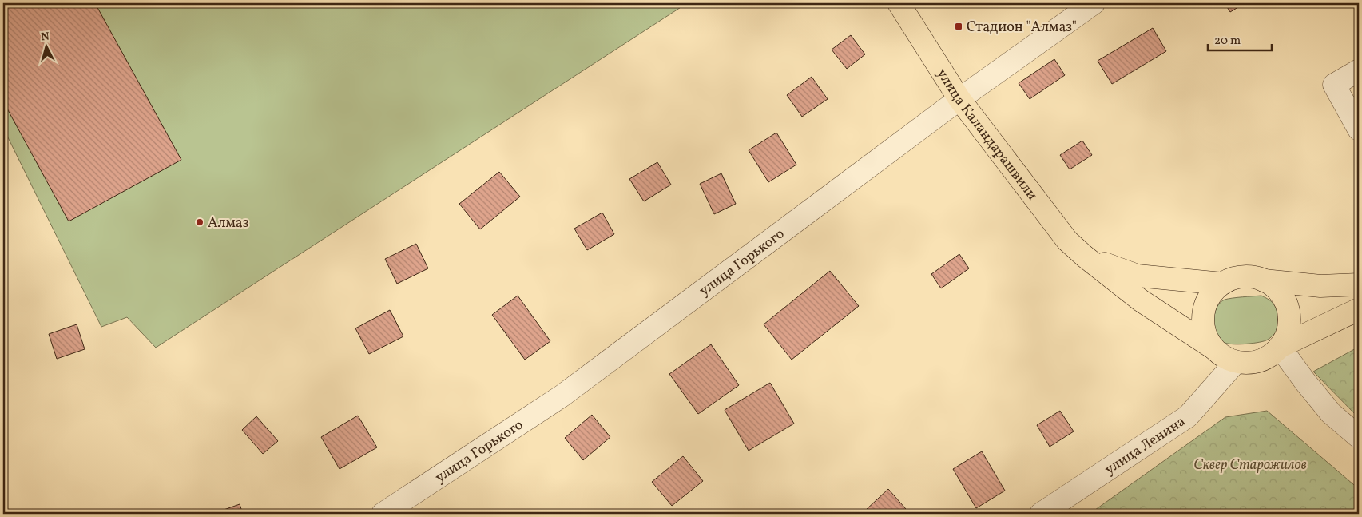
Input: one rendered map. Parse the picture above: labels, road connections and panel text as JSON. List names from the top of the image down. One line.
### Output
{"streets":{"main road":["улица Каландарашвили"],"street":["улица Горького","улица Ленина"]},"crossings":[["улица Каландарашвили","улица Горького"],["улица Каландарашвили","улица Ленина"]],"parks":["Cквер Старожилов"],"places":{"transit":["Стадион \"Алмаз\""],"other":["Алмаз"]},"scale_bar":"20 m","north":"top"}
